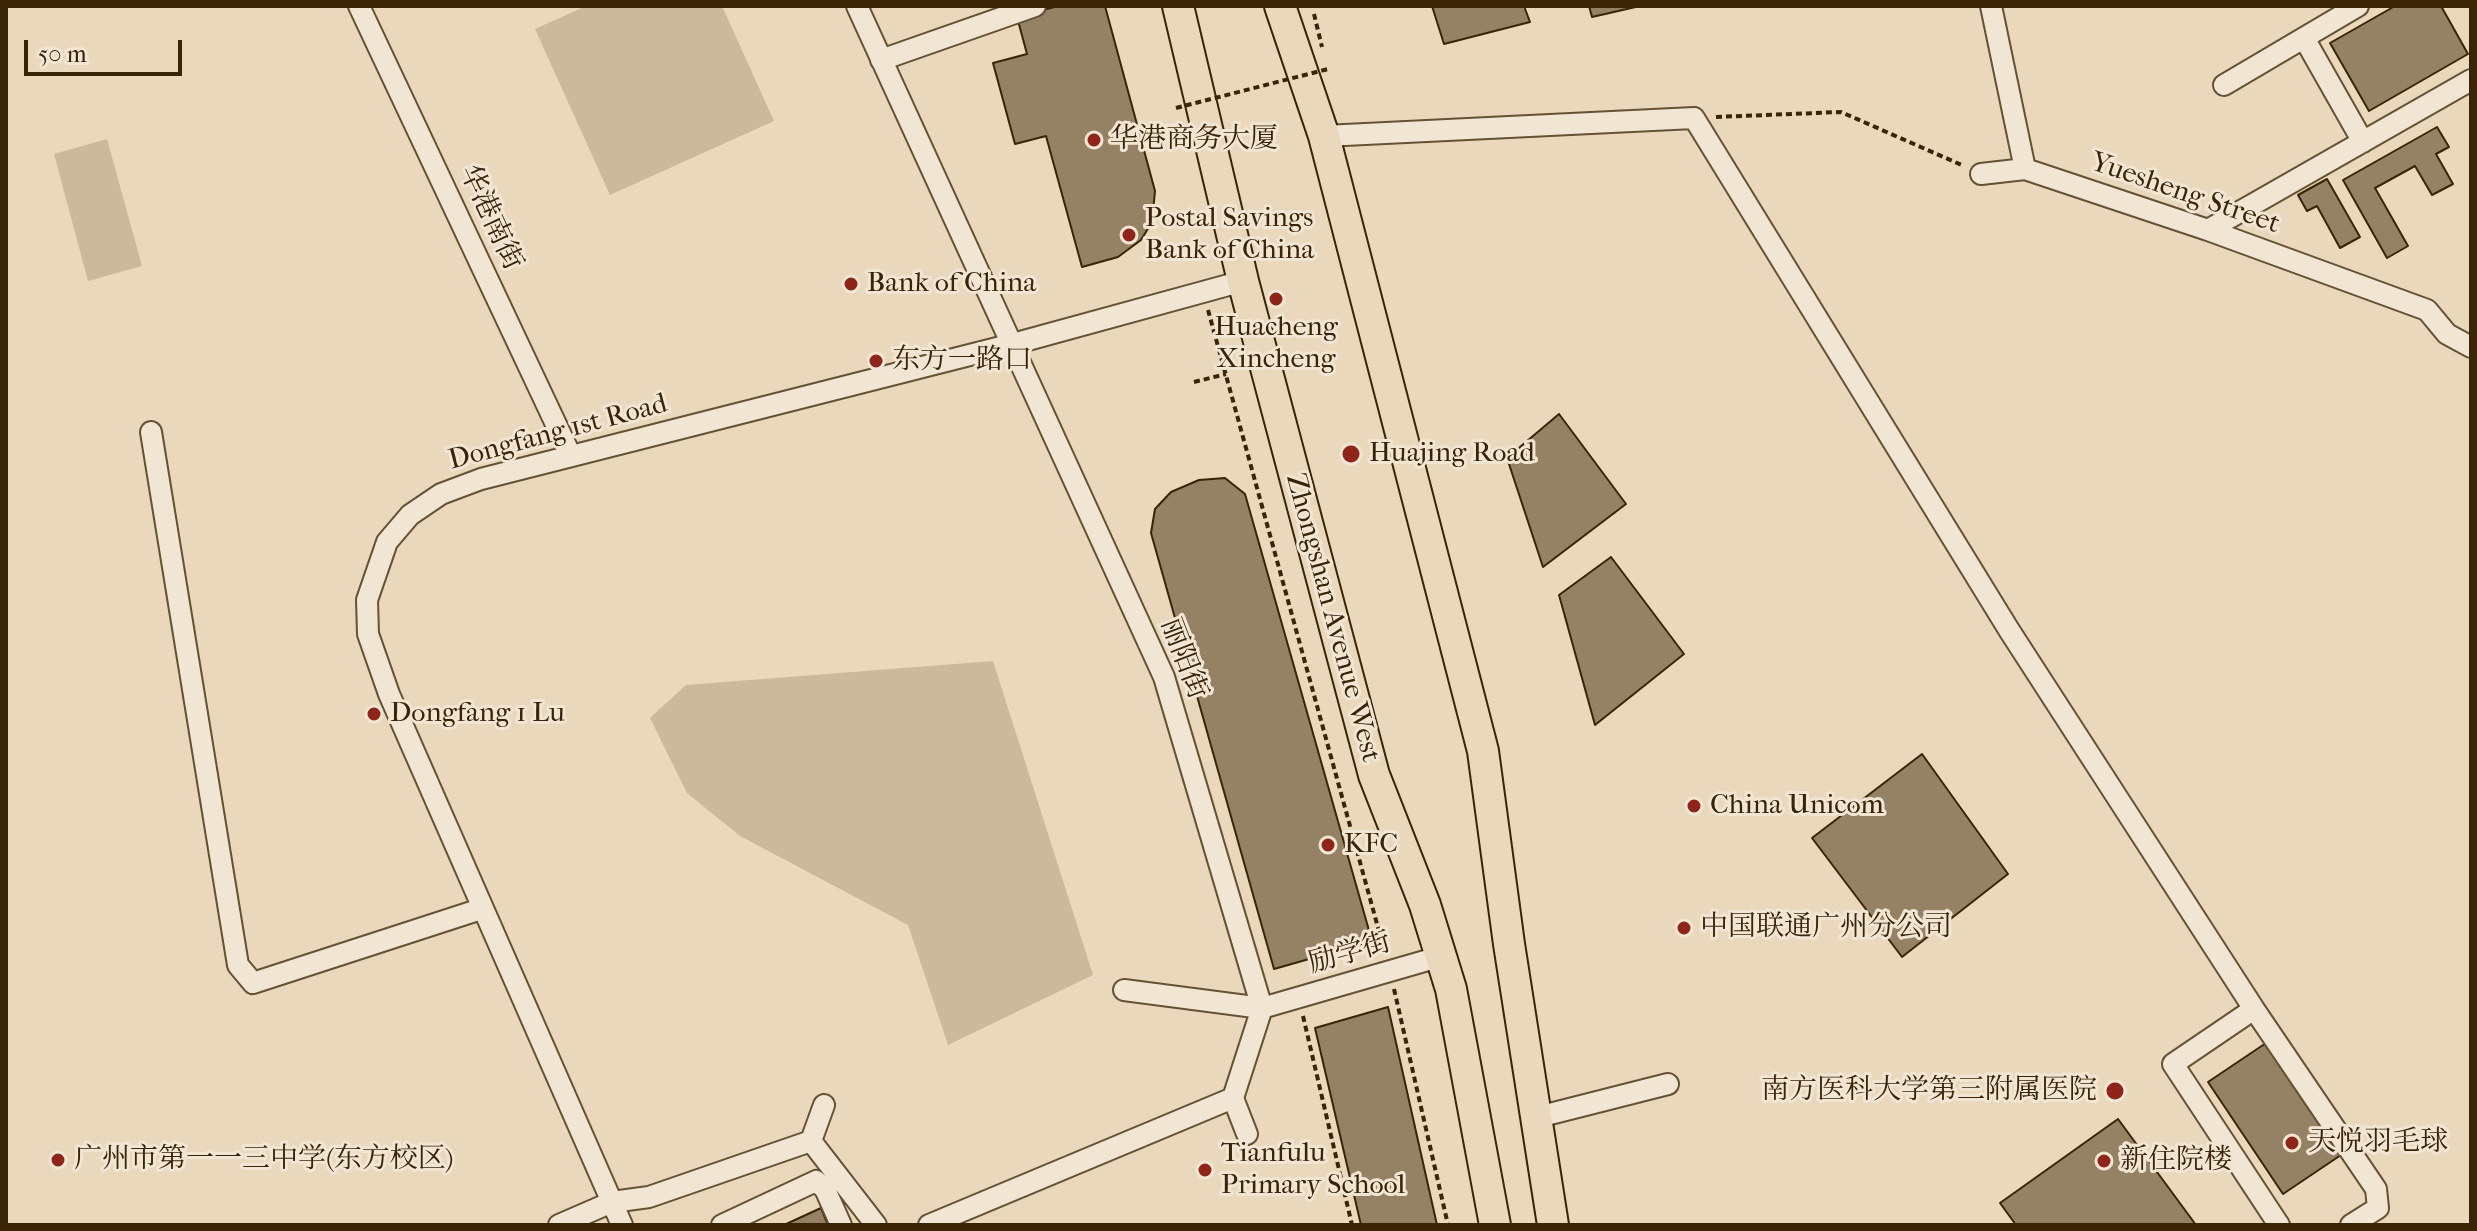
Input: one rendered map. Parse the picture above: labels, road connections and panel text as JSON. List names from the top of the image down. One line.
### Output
{"streets":{"highway":["Zhongshan Avenue West"],"street":["Yuesheng Street","华港南街","Dongfang 1st Road","丽阳街","励学街"]},"crossings":[["华港南街","Dongfang 1st Road"],["Dongfang 1st Road","Zhongshan Avenue West"],["Dongfang 1st Road","丽阳街"],["Zhongshan Avenue West","励学街"],["丽阳街","励学街"]],"places":["华港商务大厦","Postal Savings Bank of China","Bank of China","Huacheng Xincheng","东方一路口","Huajing Road","Dongfang 1 Lu","China Unicom","KFC","中国联通广州分公司","南方医科大学第三附属医院","天悦羽毛球","广州市第一一三中学(东方校区)","新住院楼","Tianfulu Primary School"],"scale_bar":"50 m"}
